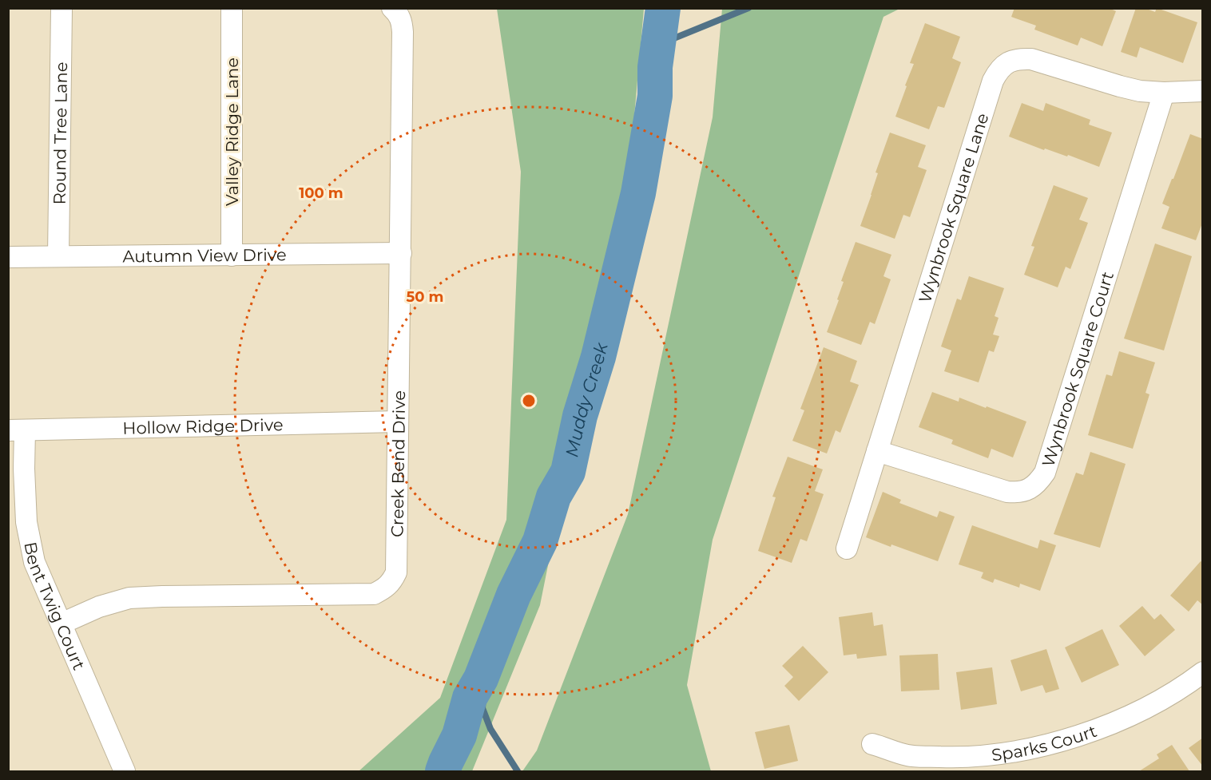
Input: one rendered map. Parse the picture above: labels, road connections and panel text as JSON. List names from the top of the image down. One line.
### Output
{"streets":{"street":["Valley Ridge Lane","Round Tree Lane","Wynbrook Square Lane","Autumn View Drive","Wynbrook Square Court","Hollow Ridge Drive","Creek Bend Drive","Bent Twig Court","Sparks Court"]},"crossings":[["Valley Ridge Lane","Autumn View Drive"],["Round Tree Lane","Autumn View Drive"],["Wynbrook Square Lane","Wynbrook Square Court"],["Autumn View Drive","Creek Bend Drive"],["Hollow Ridge Drive","Creek Bend Drive"],["Hollow Ridge Drive","Bent Twig Court"],["Creek Bend Drive","Bent Twig Court"]],"water":["Muddy Creek"],"rings":["100 m","50 m"]}
